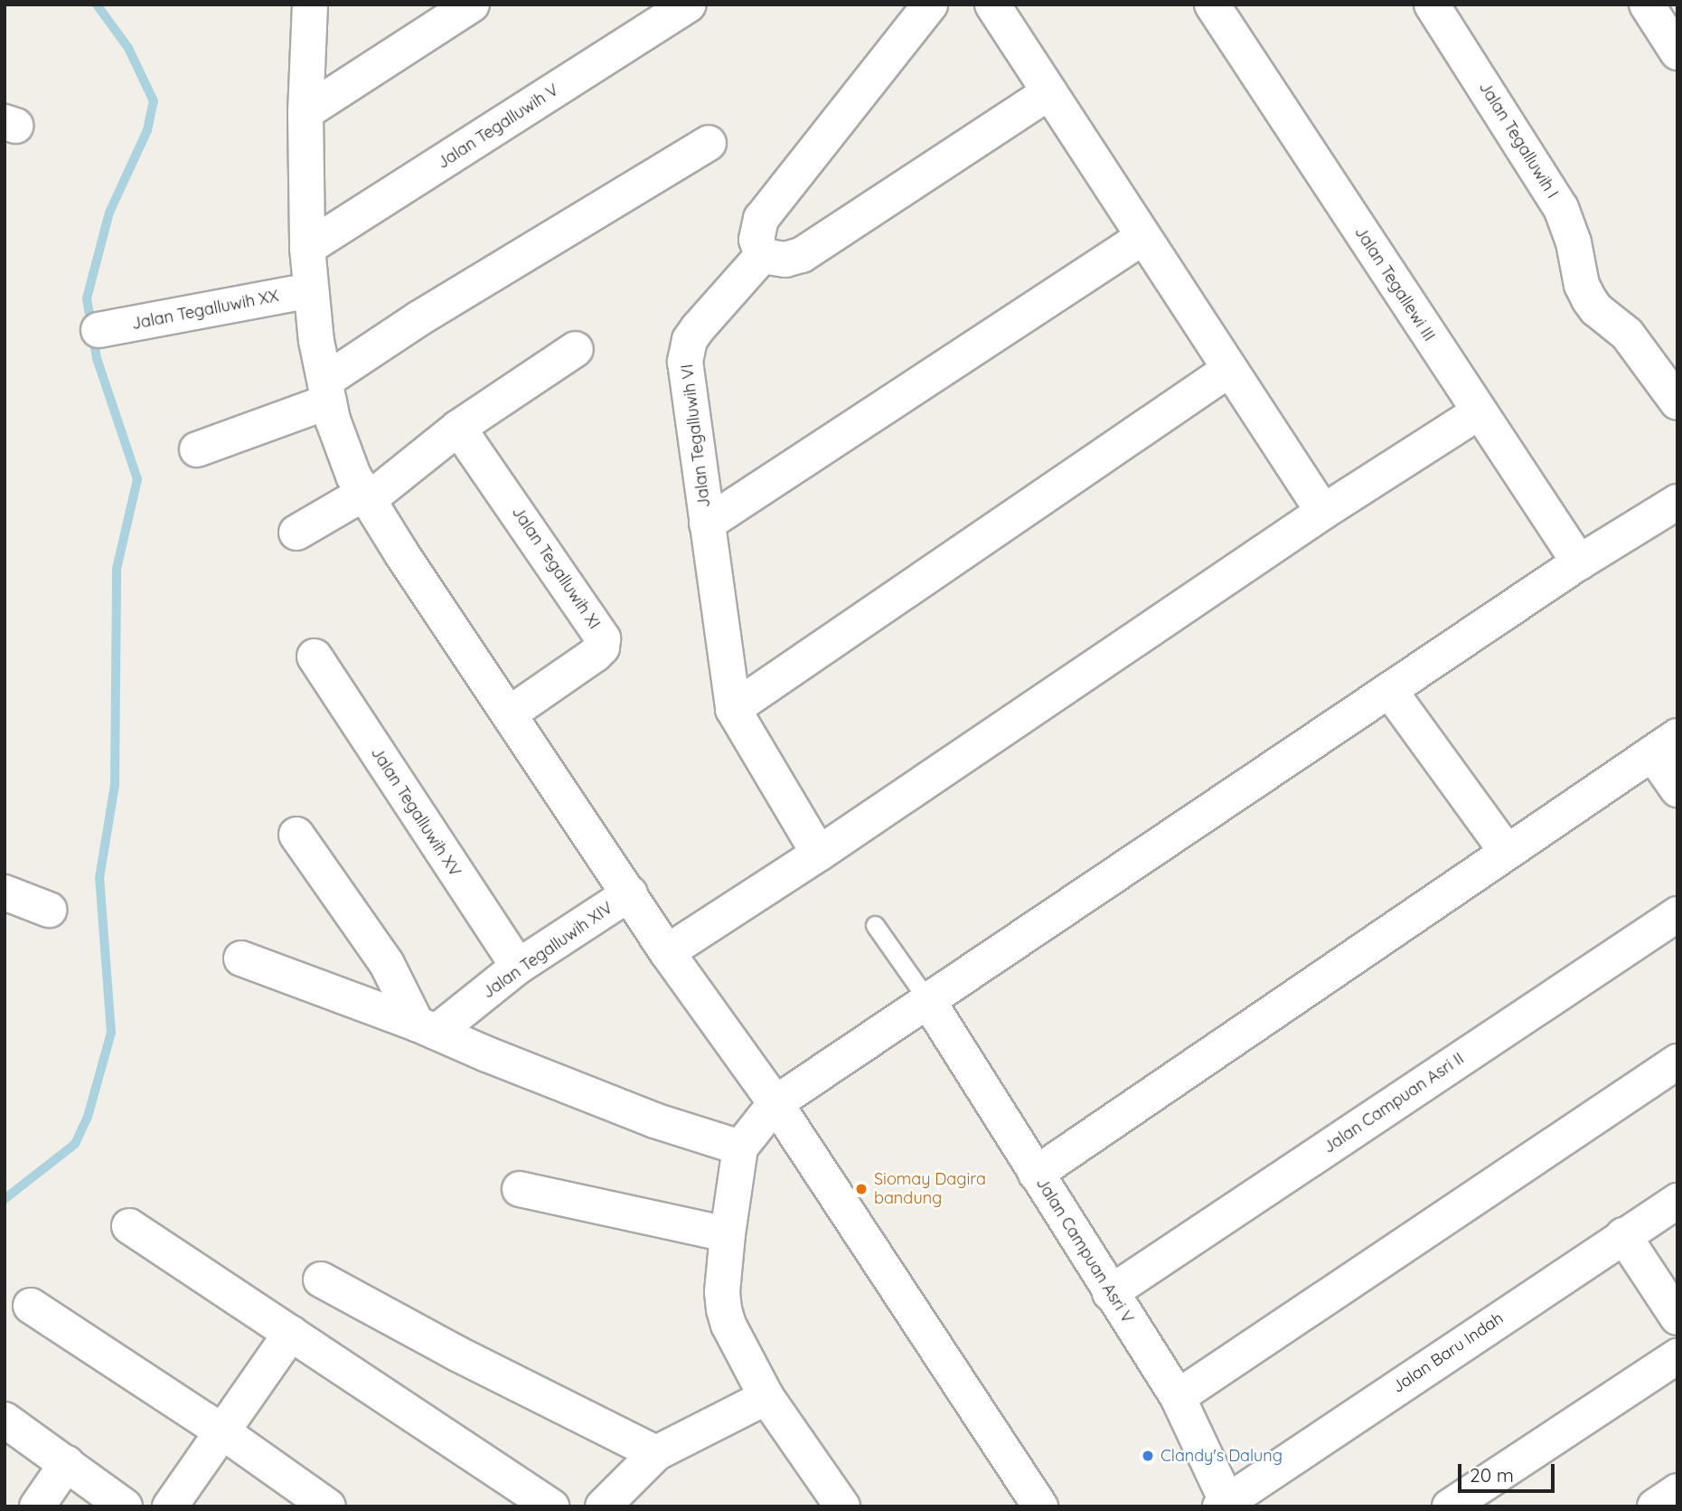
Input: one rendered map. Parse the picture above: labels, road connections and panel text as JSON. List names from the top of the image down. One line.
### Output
{"streets":{"street":["Jalan Tegalluwih V","Jalan Tegalluwih I","Jalan Tegallewi III","Jalan Tegalluwih XX","Jalan Tegalluwih VI","Jalan Tegalluwih XI","Jalan Tegalluwih XV","Jalan Tegalluwih XIV","Jalan Campuan Asri II","Jalan Campuan Asri V","Jalan Baru Indah"]},"crossings":[["Jalan Tegalluwih XV","Jalan Tegalluwih XIV"],["Jalan Campuan Asri II","Jalan Campuan Asri V"],["Jalan Campuan Asri V","Jalan Baru Indah"]],"places":["Siomay Dagira bandung","Clandy's Dalung"],"scale_bar":"20 m"}
